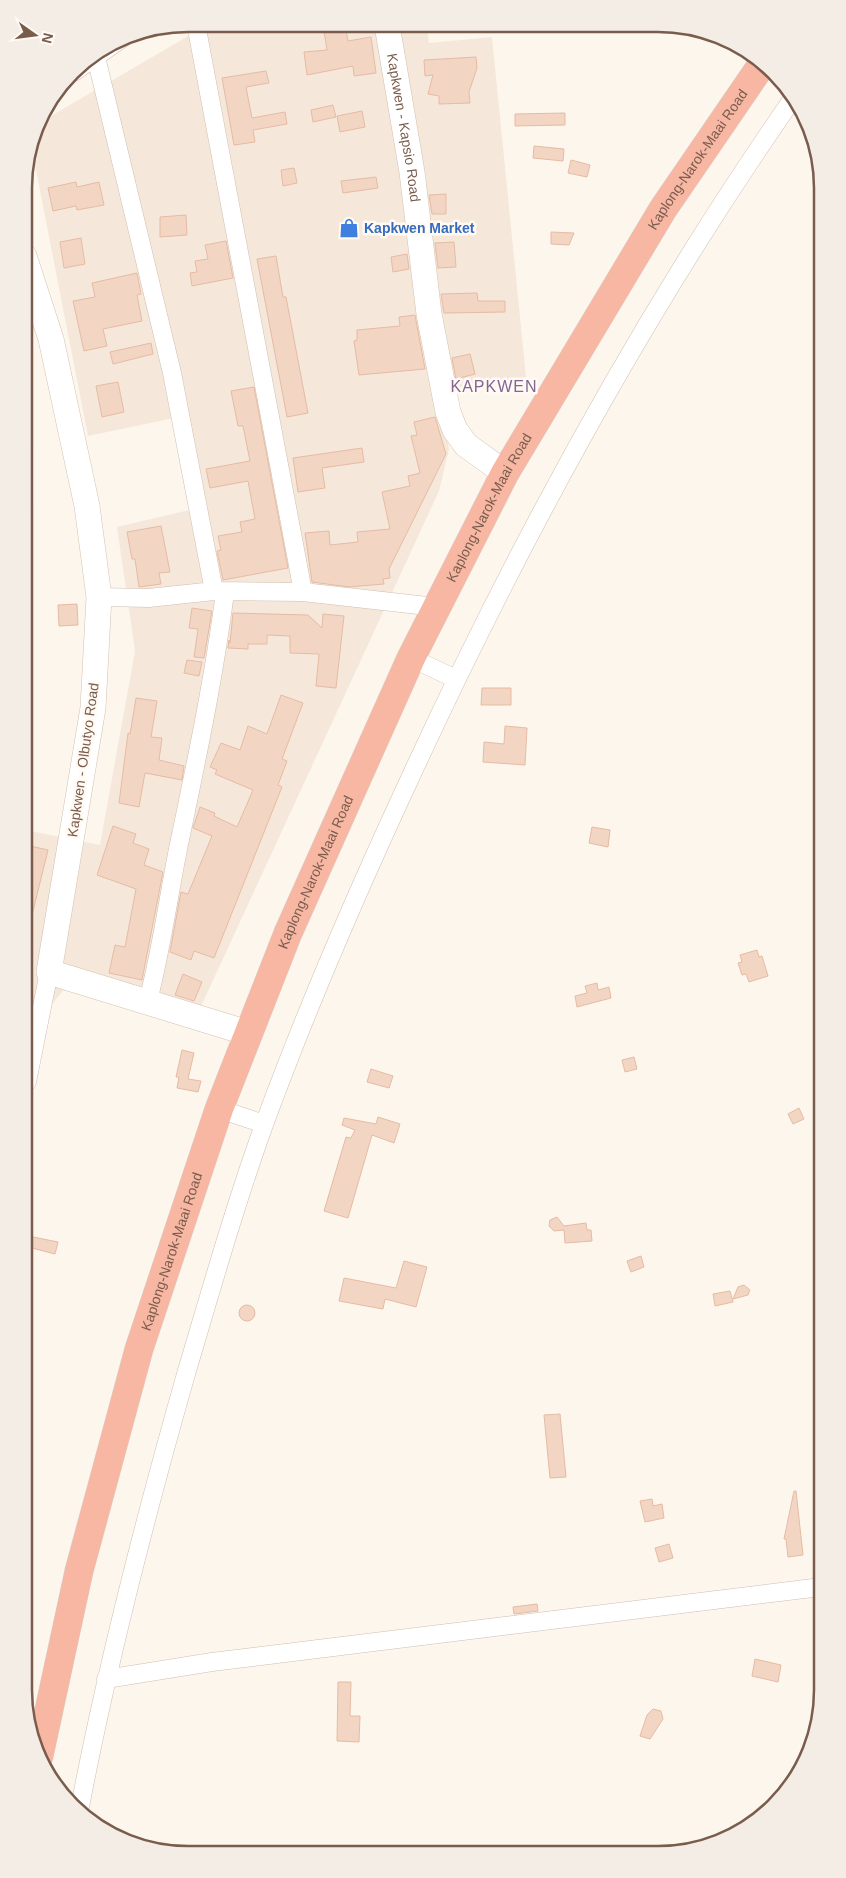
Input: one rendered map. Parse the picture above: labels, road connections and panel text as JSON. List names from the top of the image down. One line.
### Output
{"streets":{"highway":["Kaplong-Narok-Maai Road"],"street":["Kapkwen - Kapsio Road","Kapkwen - Olbutyo Road"]},"crossings":[["Kapkwen - Kapsio Road","Kaplong-Narok-Maai Road"]],"districts":["KAPKWEN"],"places":{"shop":["Kapkwen Market"]},"north":"right"}
